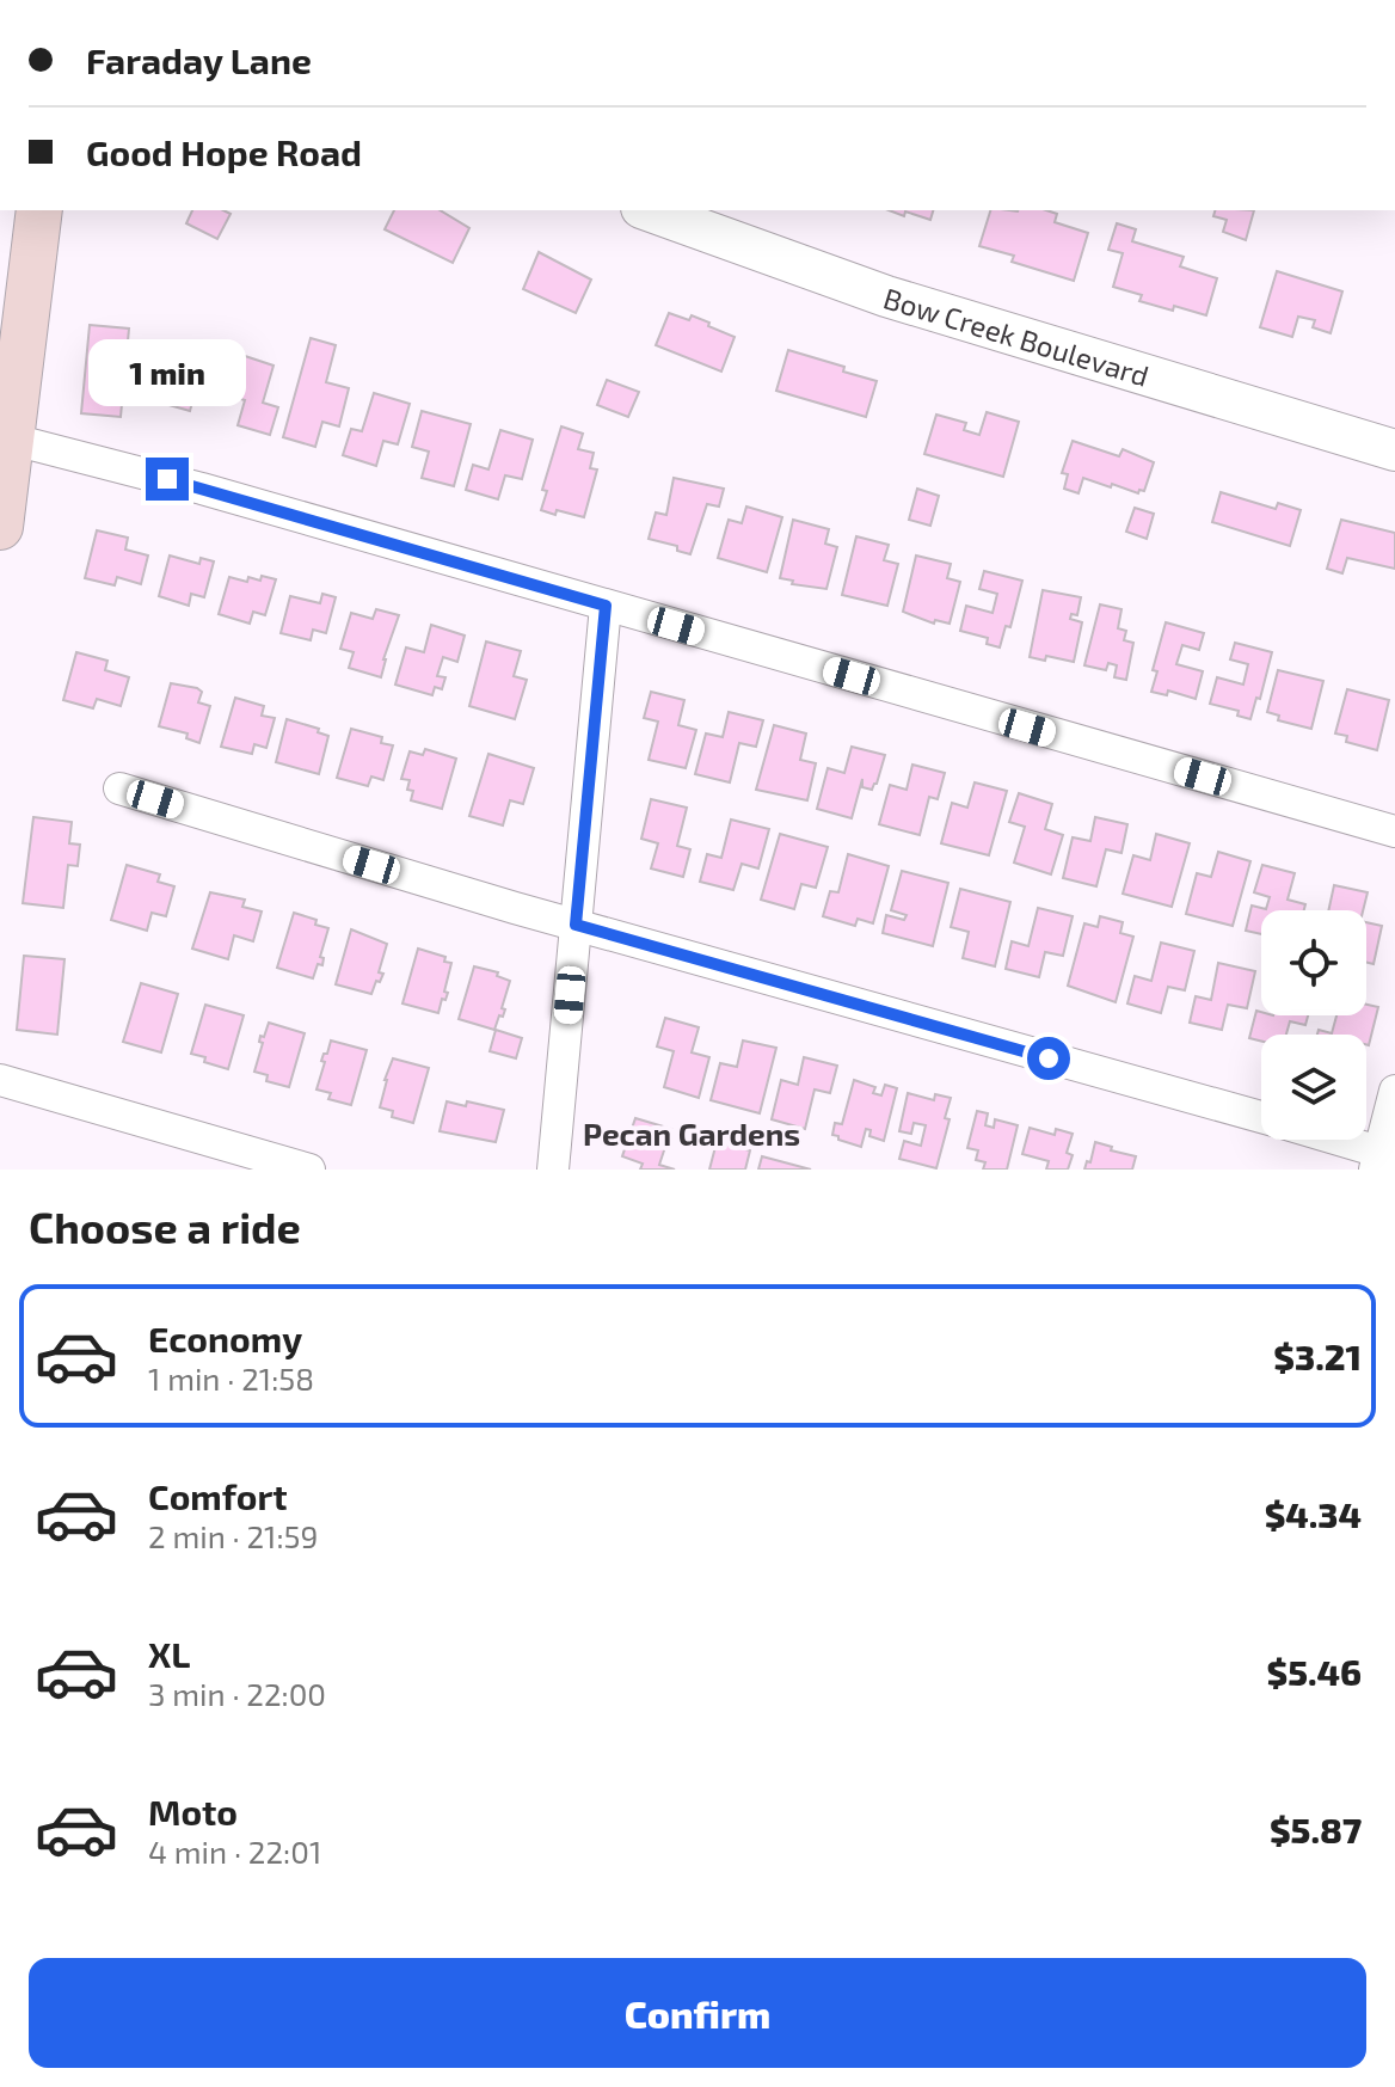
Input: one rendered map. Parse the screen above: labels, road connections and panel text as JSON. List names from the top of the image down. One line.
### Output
{"streets":{"street":["Bow Creek Boulevard"]},"districts":["Pecan Gardens"],"page":{"banner":["Faraday Lane","Good Hope Road"],"bubble":"1 min","heading":"Choose a ride","list":[{"name":"Economy","note":"1 min · 21:58","value":"$3.21"},{"name":"Comfort","note":"2 min · 21:59","value":"$4.34"},{"name":"XL","note":"3 min · 22:00","value":"$5.46"},{"name":"Moto","note":"4 min · 22:01","value":"$5.87"}],"buttons":"Confirm"}}
